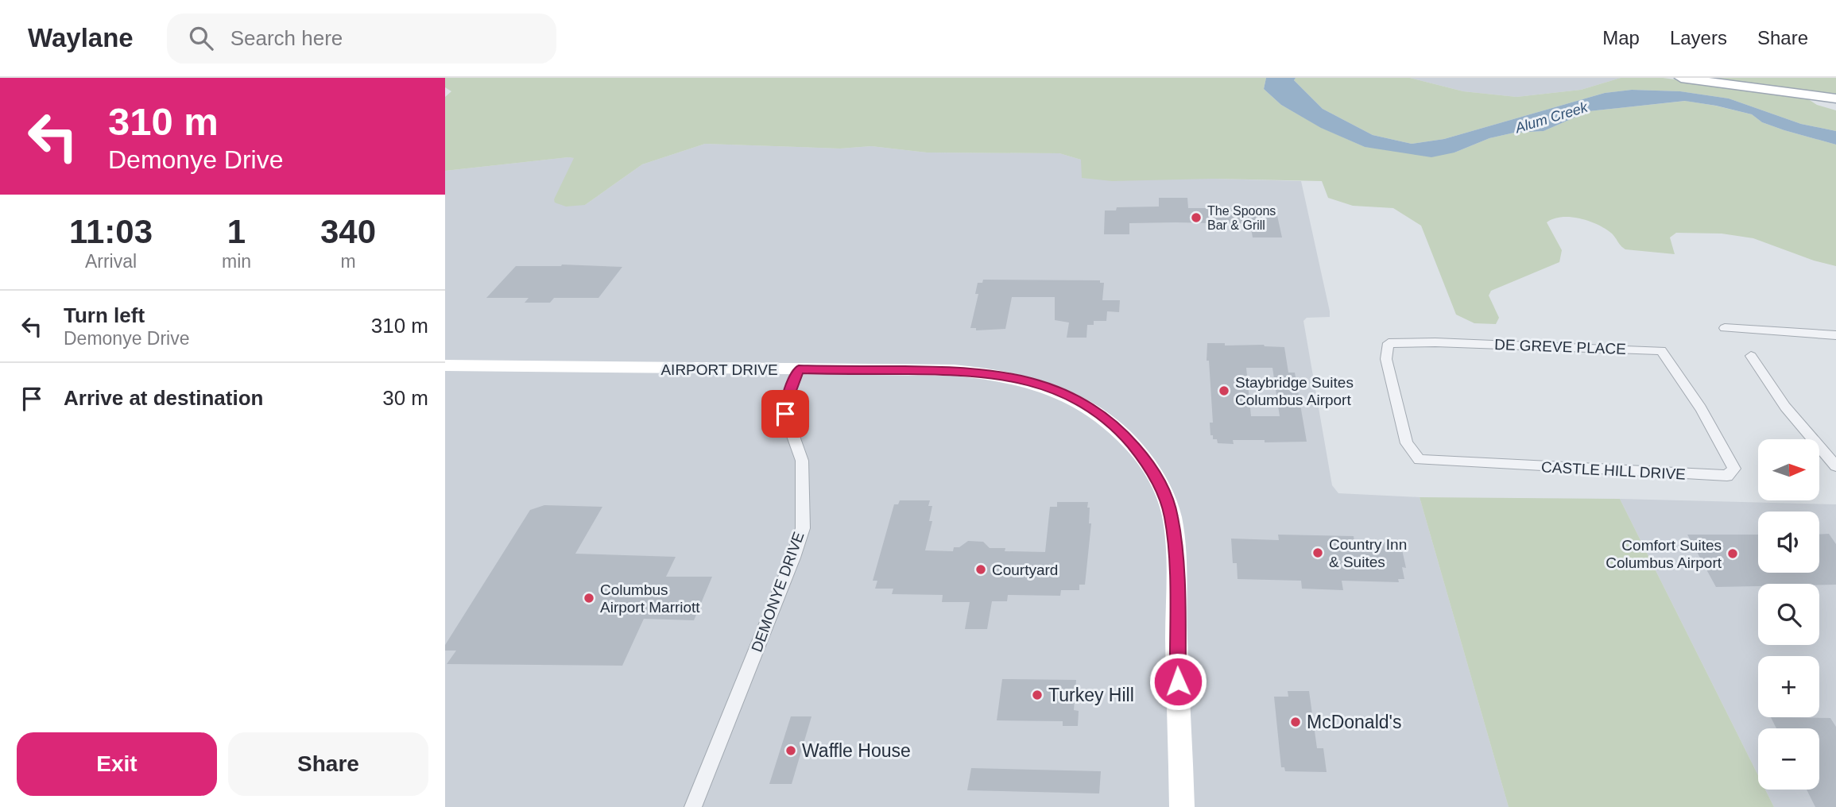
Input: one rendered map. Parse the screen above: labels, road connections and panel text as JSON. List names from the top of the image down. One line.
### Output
{"streets":{"main road":["AIRPORT DRIVE"],"street":["DE GREVE PLACE","CASTLE HILL DRIVE","DEMONYE DRIVE"]},"crossings":[["DE GREVE PLACE","CASTLE HILL DRIVE"],["AIRPORT DRIVE","DEMONYE DRIVE"]],"water":["Alum Creek"],"places":["The Spoons Bar & Grill","Staybridge Suites Columbus Airport","Country Inn & Suites","Comfort Suites Columbus Airport","Courtyard","Columbus Airport Marriott","Turkey Hill","McDonald's","Waffle House"],"north":"right","page":{"header":"Waylane","search":"Search here","nav":["Map","Layers","Share"],"turn":["310 m","Demonye Drive"],"eta":["11:03","Arrival","1","min","340","m"],"list":[{"name":"Turn left","note":"Demonye Drive","value":"310 m"},{"name":"Arrive at destination","value":"30 m"}],"map_buttons":["+","−"],"buttons":["Exit","Share"]}}
